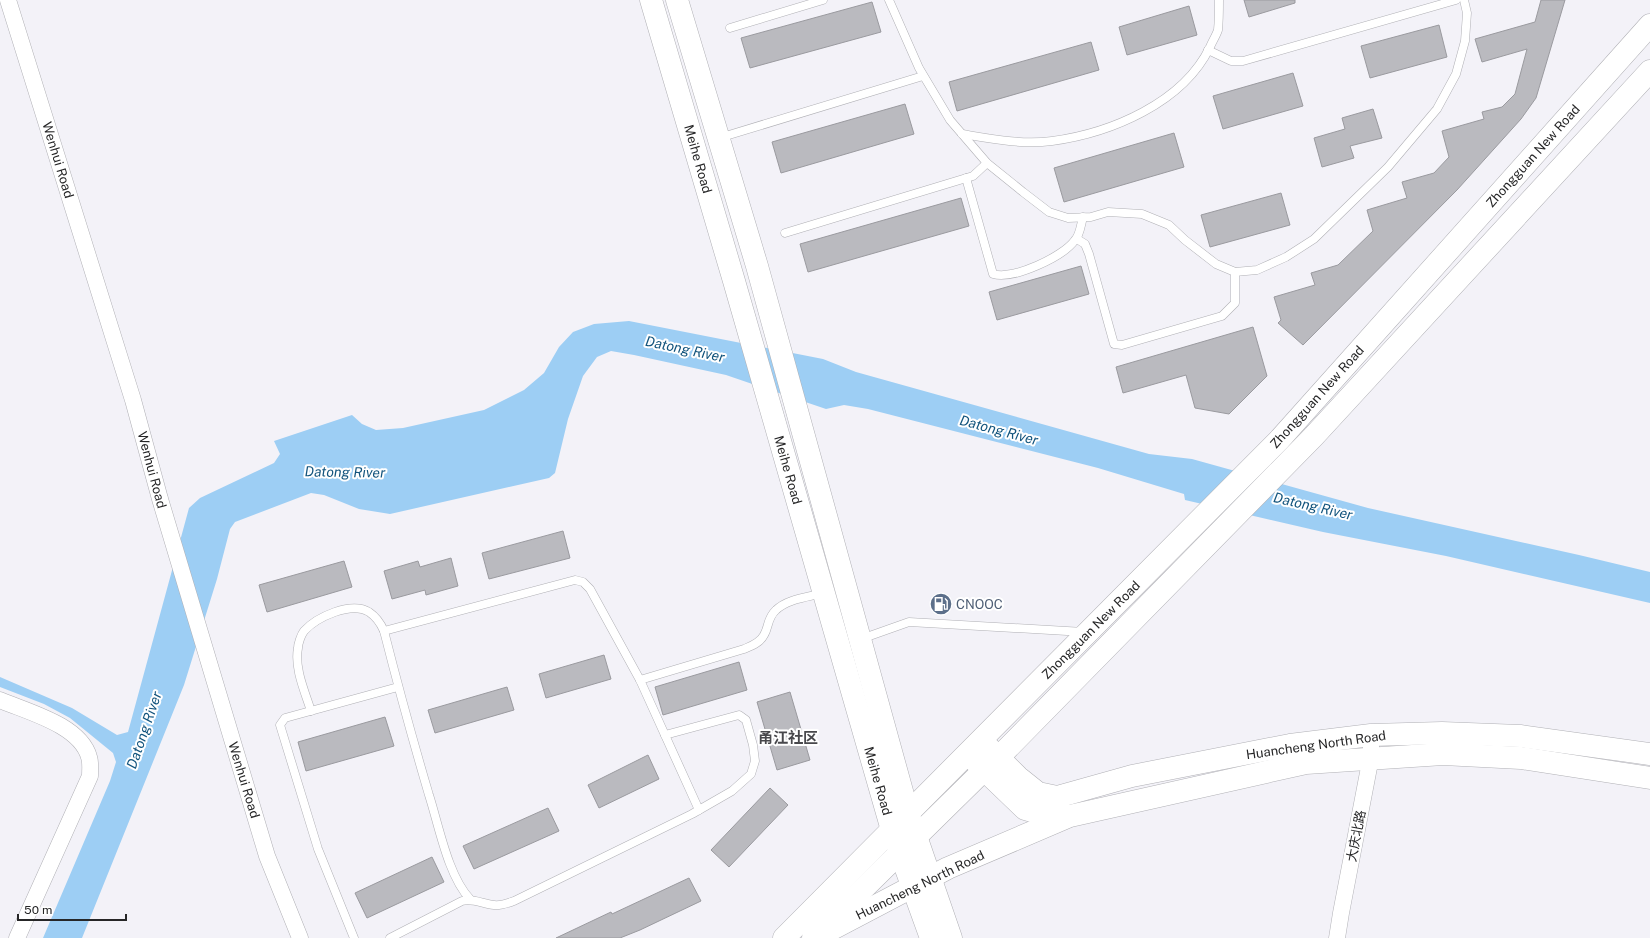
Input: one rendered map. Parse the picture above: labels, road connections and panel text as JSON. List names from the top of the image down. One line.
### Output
{"streets":{"main road":["Zhongguan New Road","Meihe Road","Huancheng North Road"],"street":["Wenhui Road","大庆北路"]},"crossings":[["Zhongguan New Road","Huancheng North Road"],["Meihe Road","Huancheng North Road"],["Huancheng North Road","大庆北路"]],"districts":["甬江社区"],"water":["Datong River"],"places":{"fuel station":["CNOOC"]},"scale_bar":"50 m"}
